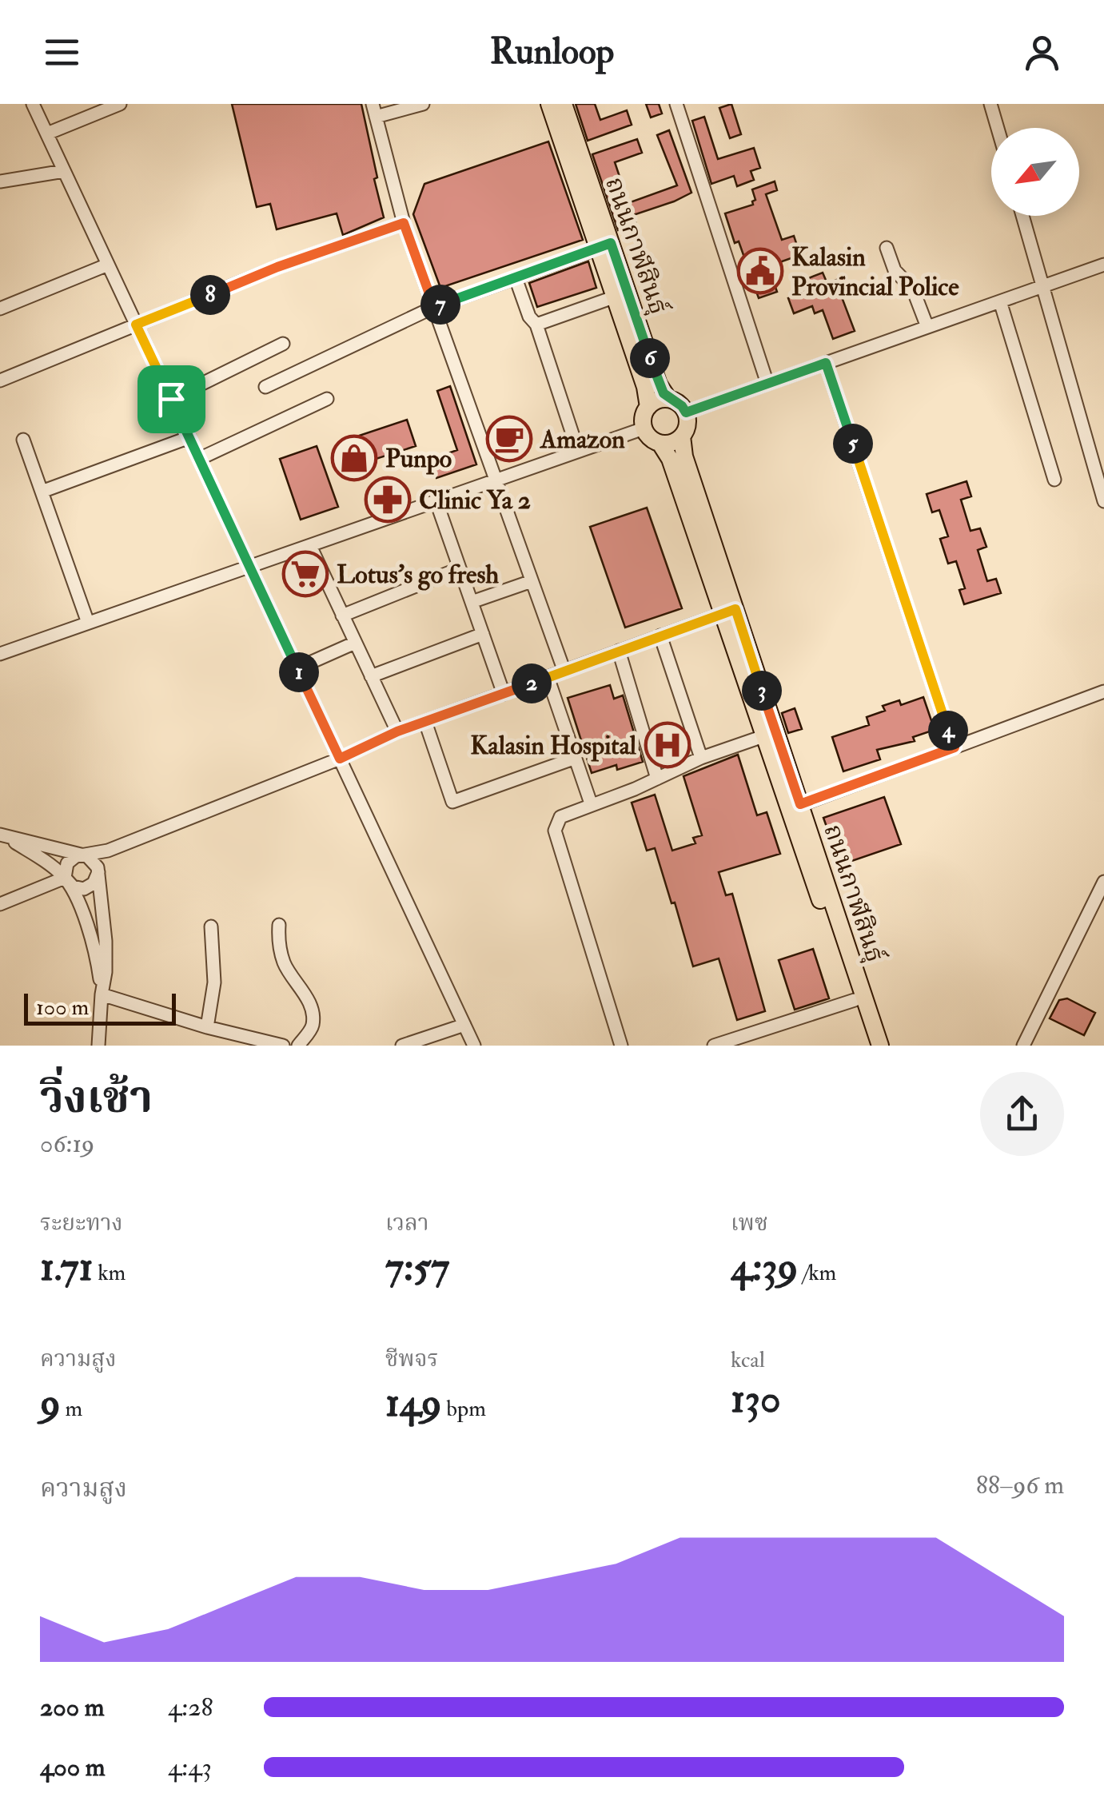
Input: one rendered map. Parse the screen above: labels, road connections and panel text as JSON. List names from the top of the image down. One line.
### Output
{"streets":{"main road":["ถนนกาฬสินธุ์"]},"places":{"public building":["Kalasin Provincial Police"],"cafe":["Amazon"],"shop":["Punpo"],"pharmacy":["Clinic Ya 2"],"supermarket":["Lotus's go fresh"],"hospital":["Kalasin Hospital"]},"scale_bar":"100 m","north":"bottom left","page":{"header":"Runloop","pins":["8","7","6","5","1","2","3","4"],"scale":"100 m","heading":["วิ่งเช้า","06:19"],"stats":[["ระยะทาง","1.71 km"],["เวลา","7:57"],["เพซ","4:39 /km"],["ความสูง","9 m"],["ชีพจร","149 bpm"],["kcal","130"]],"chart":["ความสูง","88–96 m"],"list":[{"name":"200 m","note":"4:28"},{"name":"400 m","note":"4:43"}]}}
